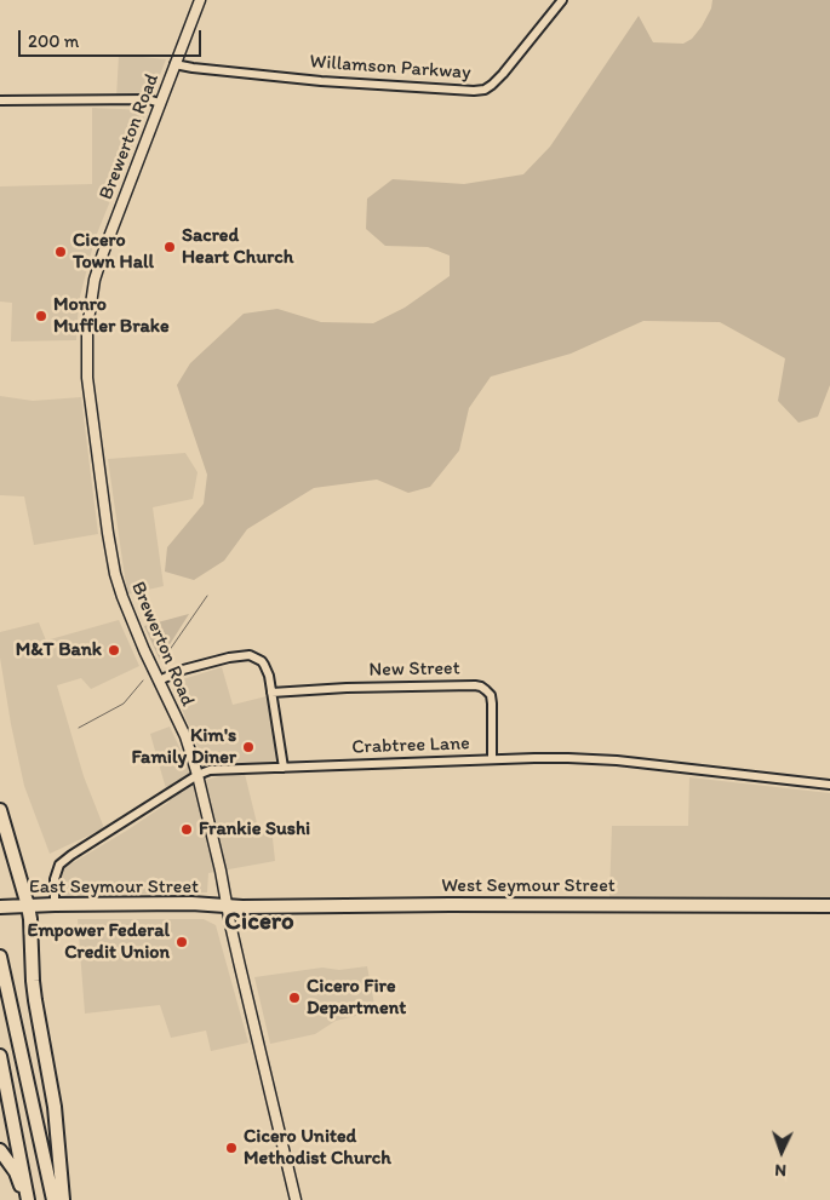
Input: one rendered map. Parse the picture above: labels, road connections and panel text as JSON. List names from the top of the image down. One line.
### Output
{"streets":{"highway":["West Seymour Street","East Seymour Street"],"main road":["Brewerton Road"],"street":["Willamson Parkway","New Street","Crabtree Lane"]},"crossings":[["Willamson Parkway","Brewerton Road"],["Brewerton Road","Crabtree Lane"],["Brewerton Road","West Seymour Street"],["Brewerton Road","East Seymour Street"],["New Street","Crabtree Lane"],["Crabtree Lane","East Seymour Street"],["West Seymour Street","East Seymour Street"]],"districts":["Cicero"],"places":["Sacred Heart Church","Cicero Town Hall","Monro Muffler Brake","M&T Bank","Kim's Family Diner","Frankie Sushi","Empower Federal Credit Union","Cicero Fire Department","Cicero United Methodist Church"],"scale_bar":"200 m","north":"bottom"}
